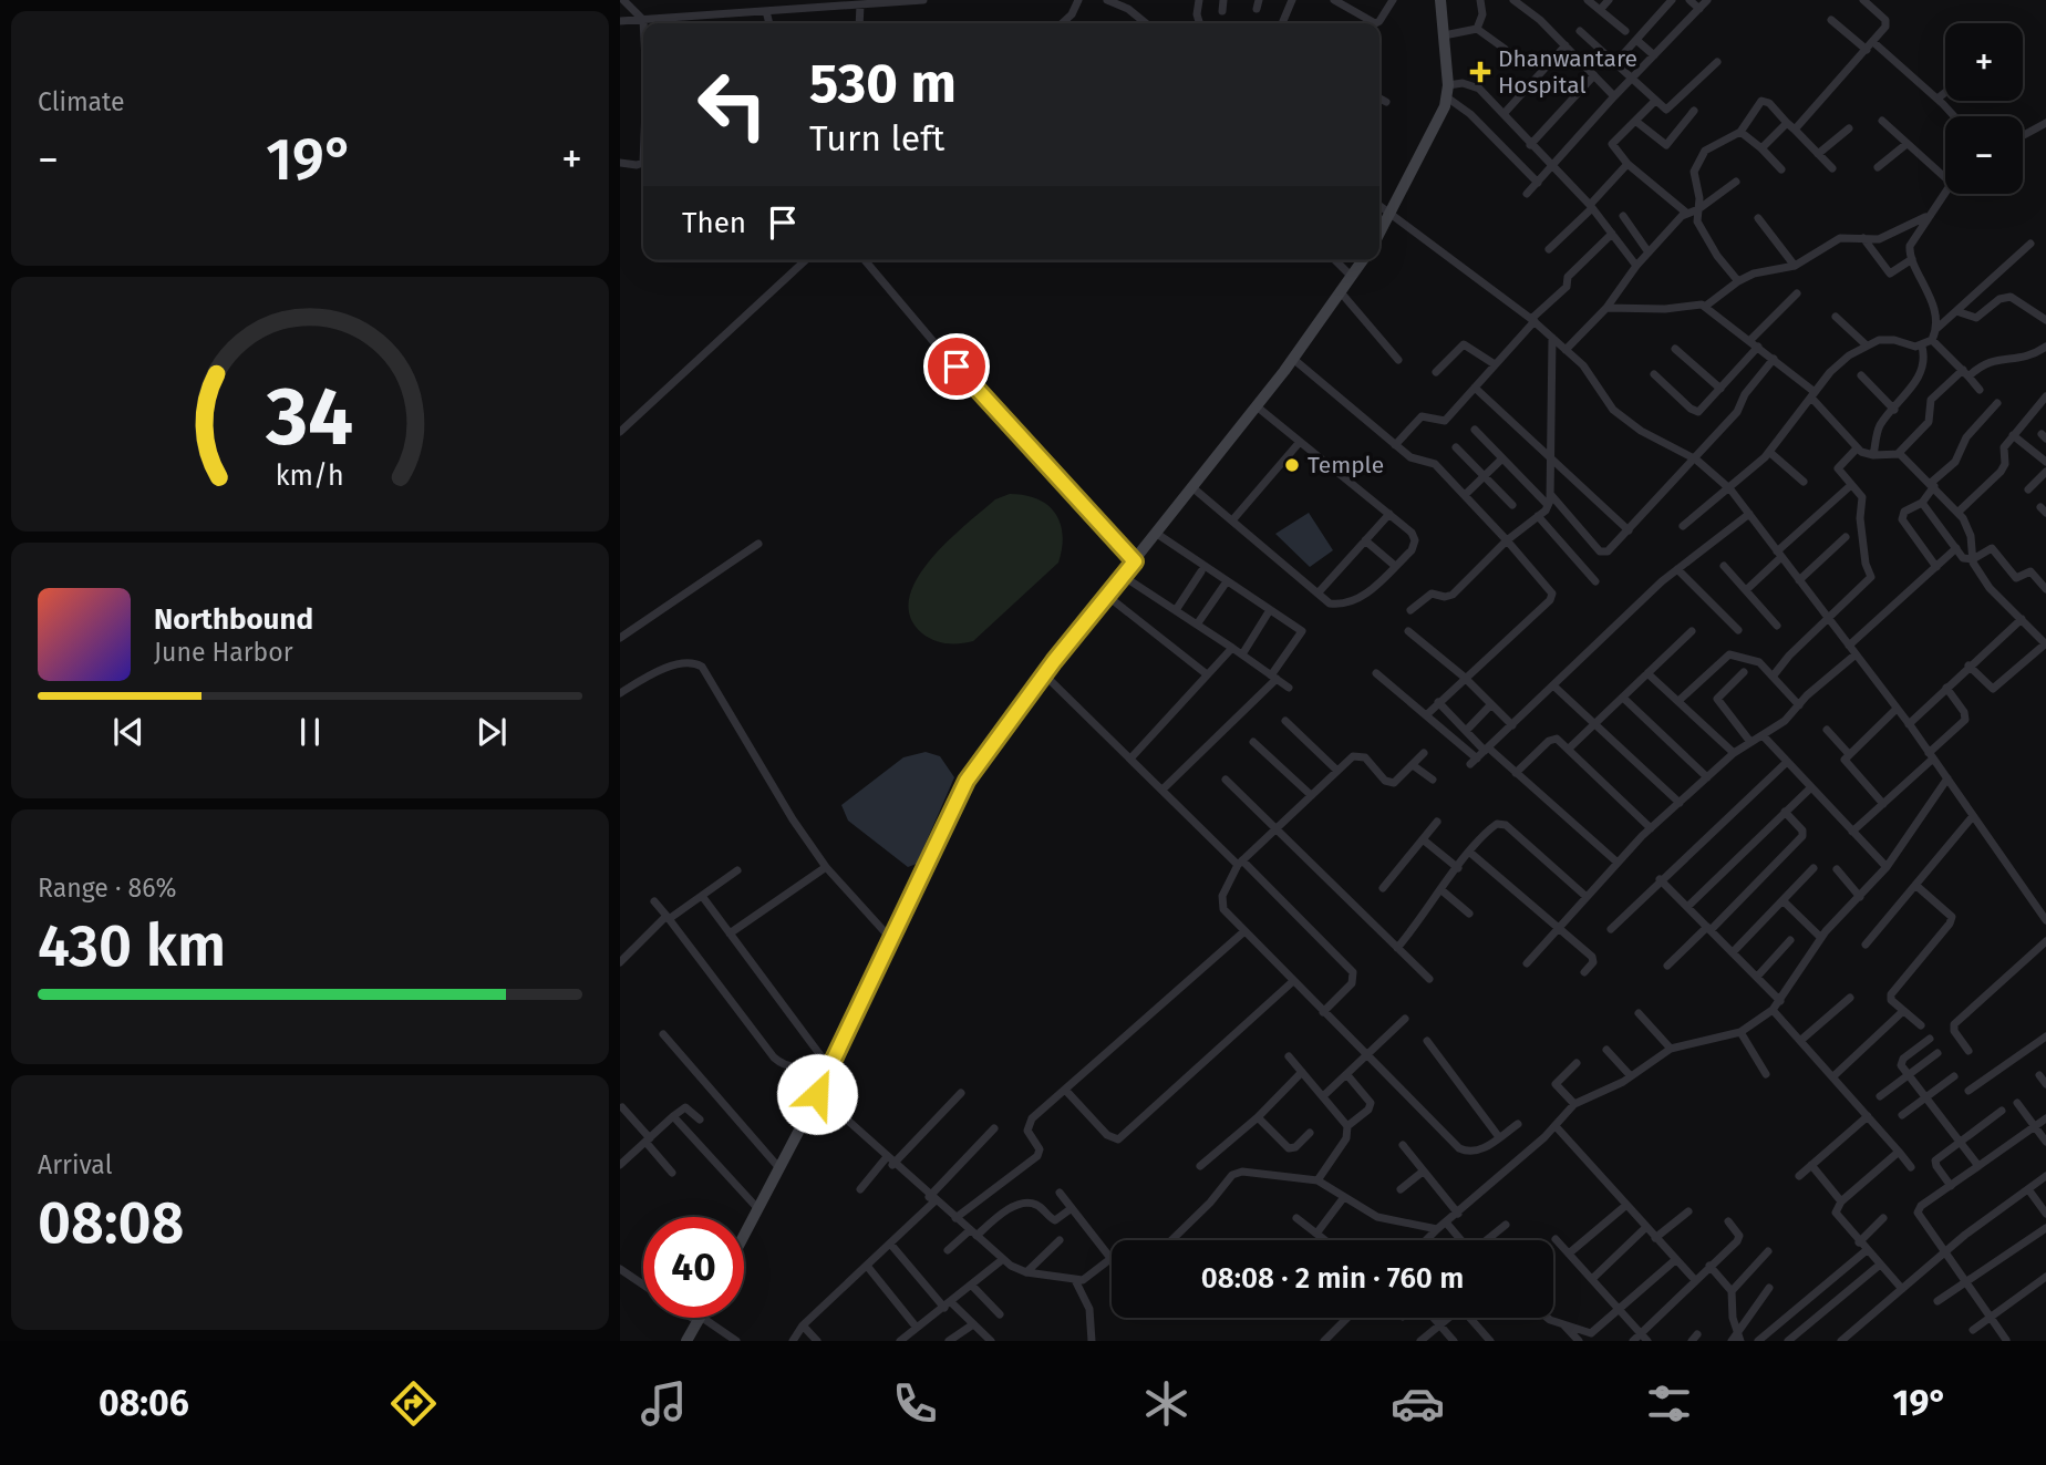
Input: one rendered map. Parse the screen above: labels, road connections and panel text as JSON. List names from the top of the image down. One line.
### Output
{"places":{"health":["Dhanwantare Hospital"],"other":["Temple"]},"page":{"tile":["Climate",["Range · 86%","430 km"],["Arrival","08:08"]],"map_buttons":["+","−"],"turn":["530 m","Turn left"],"heat":["−","19°","+"],"then":"Then","song":["Northbound","June Harbor"],"limit":"40","trip":"08:08 · 2 min · 760 m","tabs":["08:06","19°"],"gauge":["34","km/h"]}}
